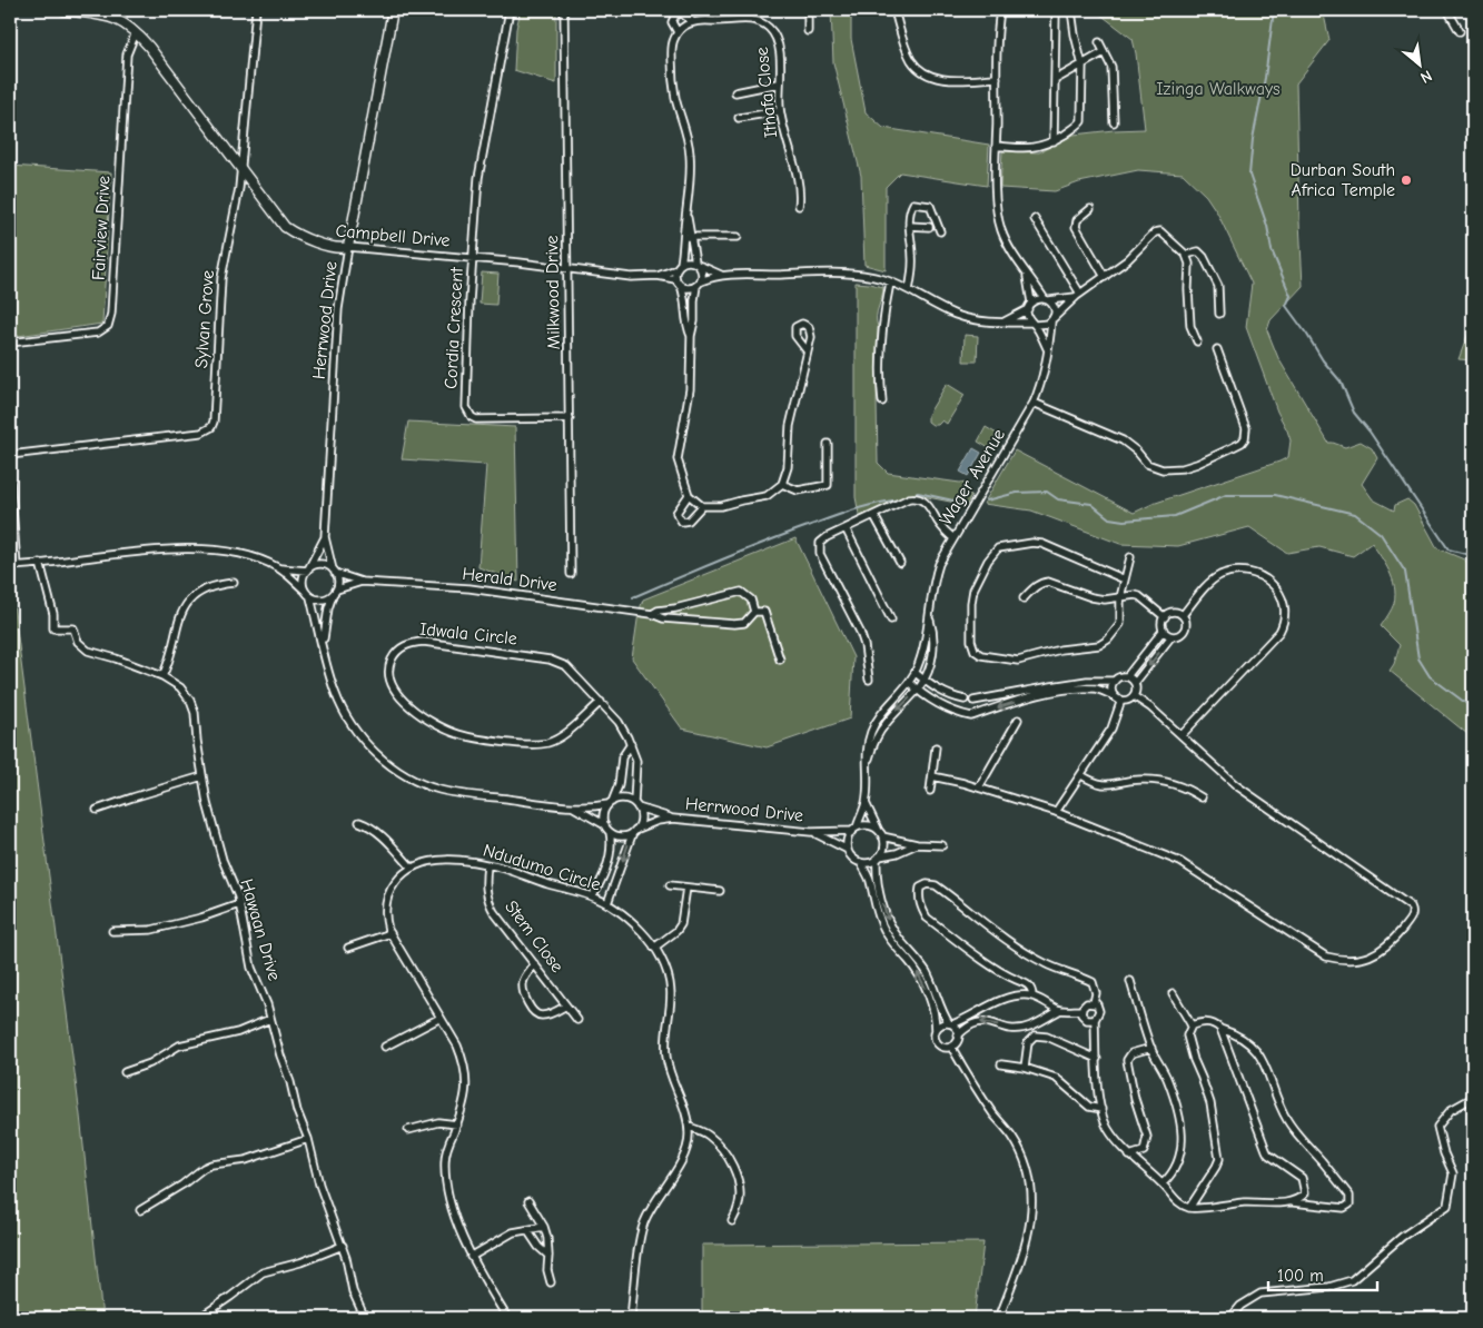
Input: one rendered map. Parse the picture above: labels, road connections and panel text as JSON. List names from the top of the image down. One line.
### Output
{"streets":{"street":["Ithafa Close","Fairview Drive","Campbell Drive","Milkwood Drive","Sylvan Grove","Herrwood Drive","Cordia Crescent","Wager Avenue","Herald Drive","Idwala Circle","Ndudumo Circle","Hawaan Drive","Stem Close"]},"crossings":[["Fairview Drive","Campbell Drive"],["Campbell Drive","Milkwood Drive"],["Campbell Drive","Sylvan Grove"],["Campbell Drive","Herrwood Drive"],["Campbell Drive","Cordia Crescent"],["Milkwood Drive","Cordia Crescent"],["Herrwood Drive","Herald Drive"],["Ndudumo Circle","Stem Close"]],"parks":["Izinga Walkways"],"places":["Durban South Africa Temple"],"scale_bar":"100 m","north":"bottom right"}
